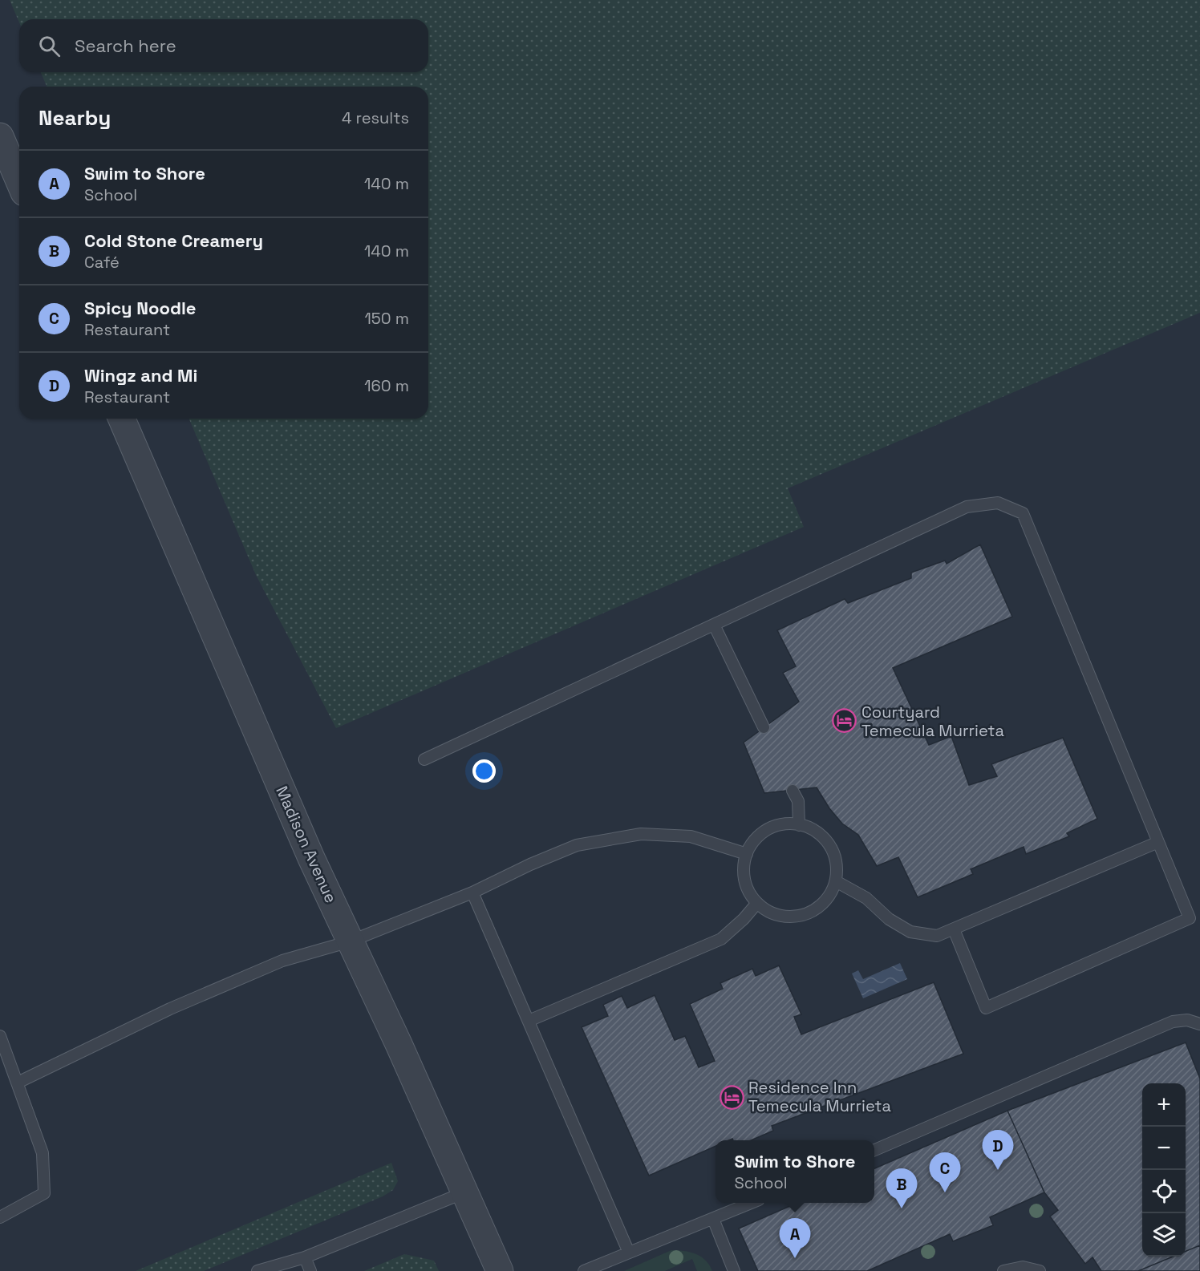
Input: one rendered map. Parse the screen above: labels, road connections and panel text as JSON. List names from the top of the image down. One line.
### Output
{"streets":{"street":["Madison Avenue"]},"places":{"hotel":["Courtyard Temecula Murrieta","Residence Inn Temecula Murrieta"]},"page":{"search":"Search here","heading":["Nearby","4 results"],"list":[{"mark":"A","name":"Swim to Shore","note":"School","value":"140 m"},{"mark":"B","name":"Cold Stone Creamery","note":"Café","value":"140 m"},{"mark":"C","name":"Spicy Noodle","note":"Restaurant","value":"150 m"},{"mark":"D","name":"Wingz and Mi","note":"Restaurant","value":"160 m"}],"map_buttons":["+","−"],"pins":["D","C","B","A"],"popup":["Swim to Shore","School"]}}
